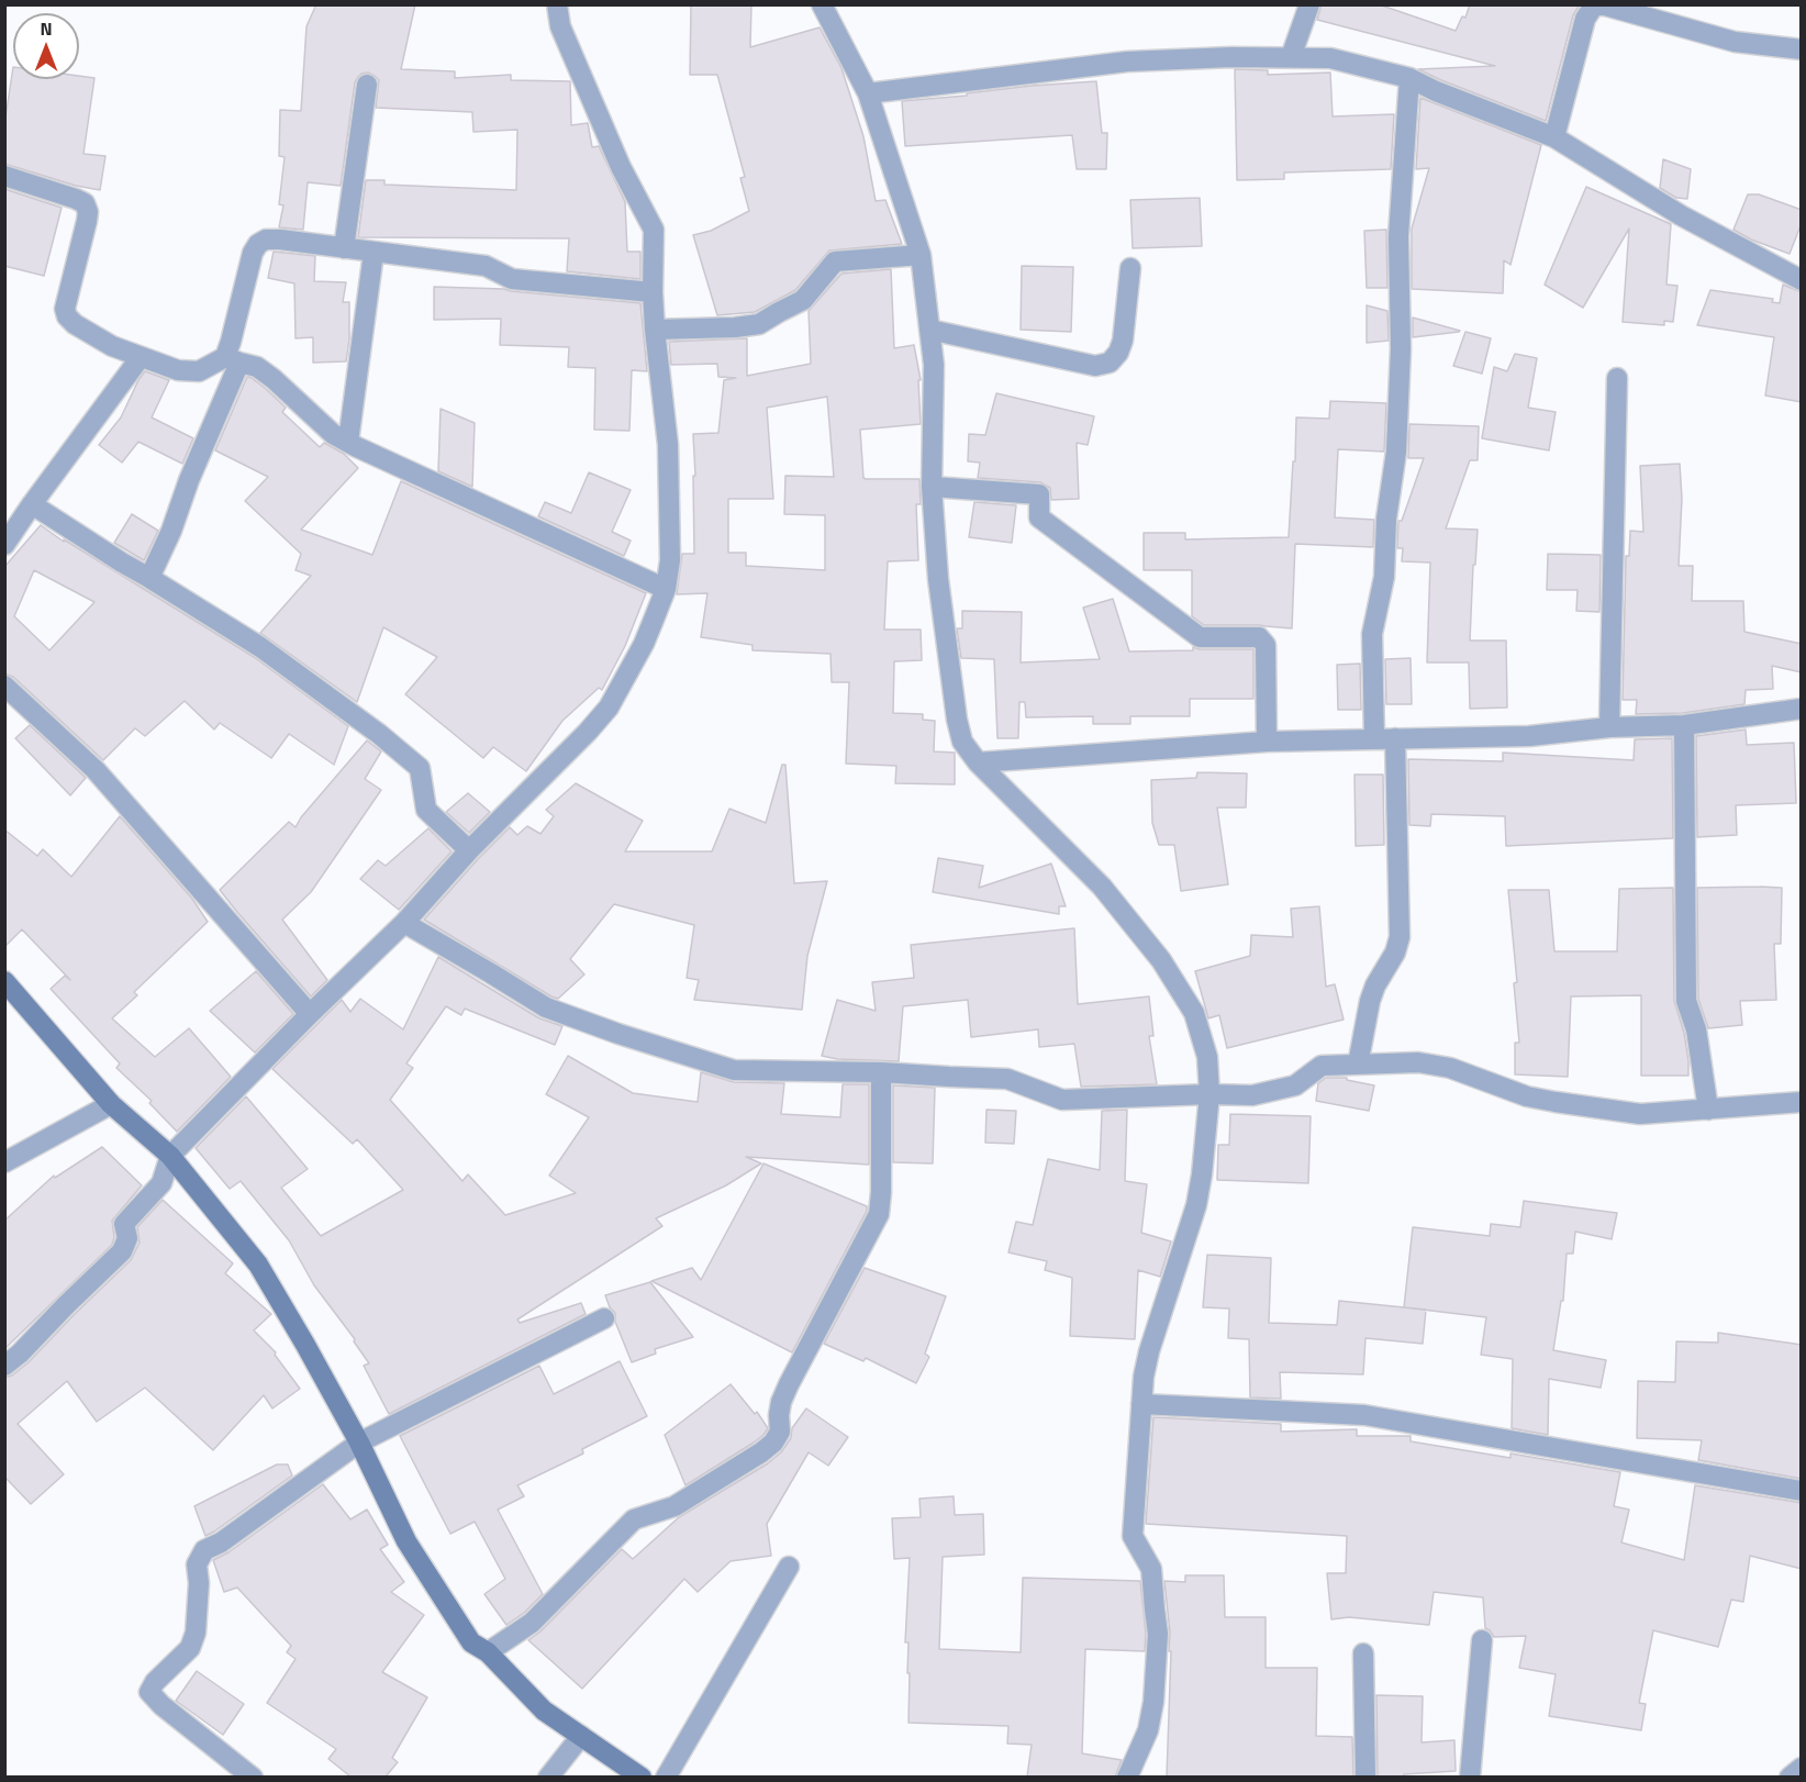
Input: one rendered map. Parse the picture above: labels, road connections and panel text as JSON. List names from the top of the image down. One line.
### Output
{"north":"top"}
